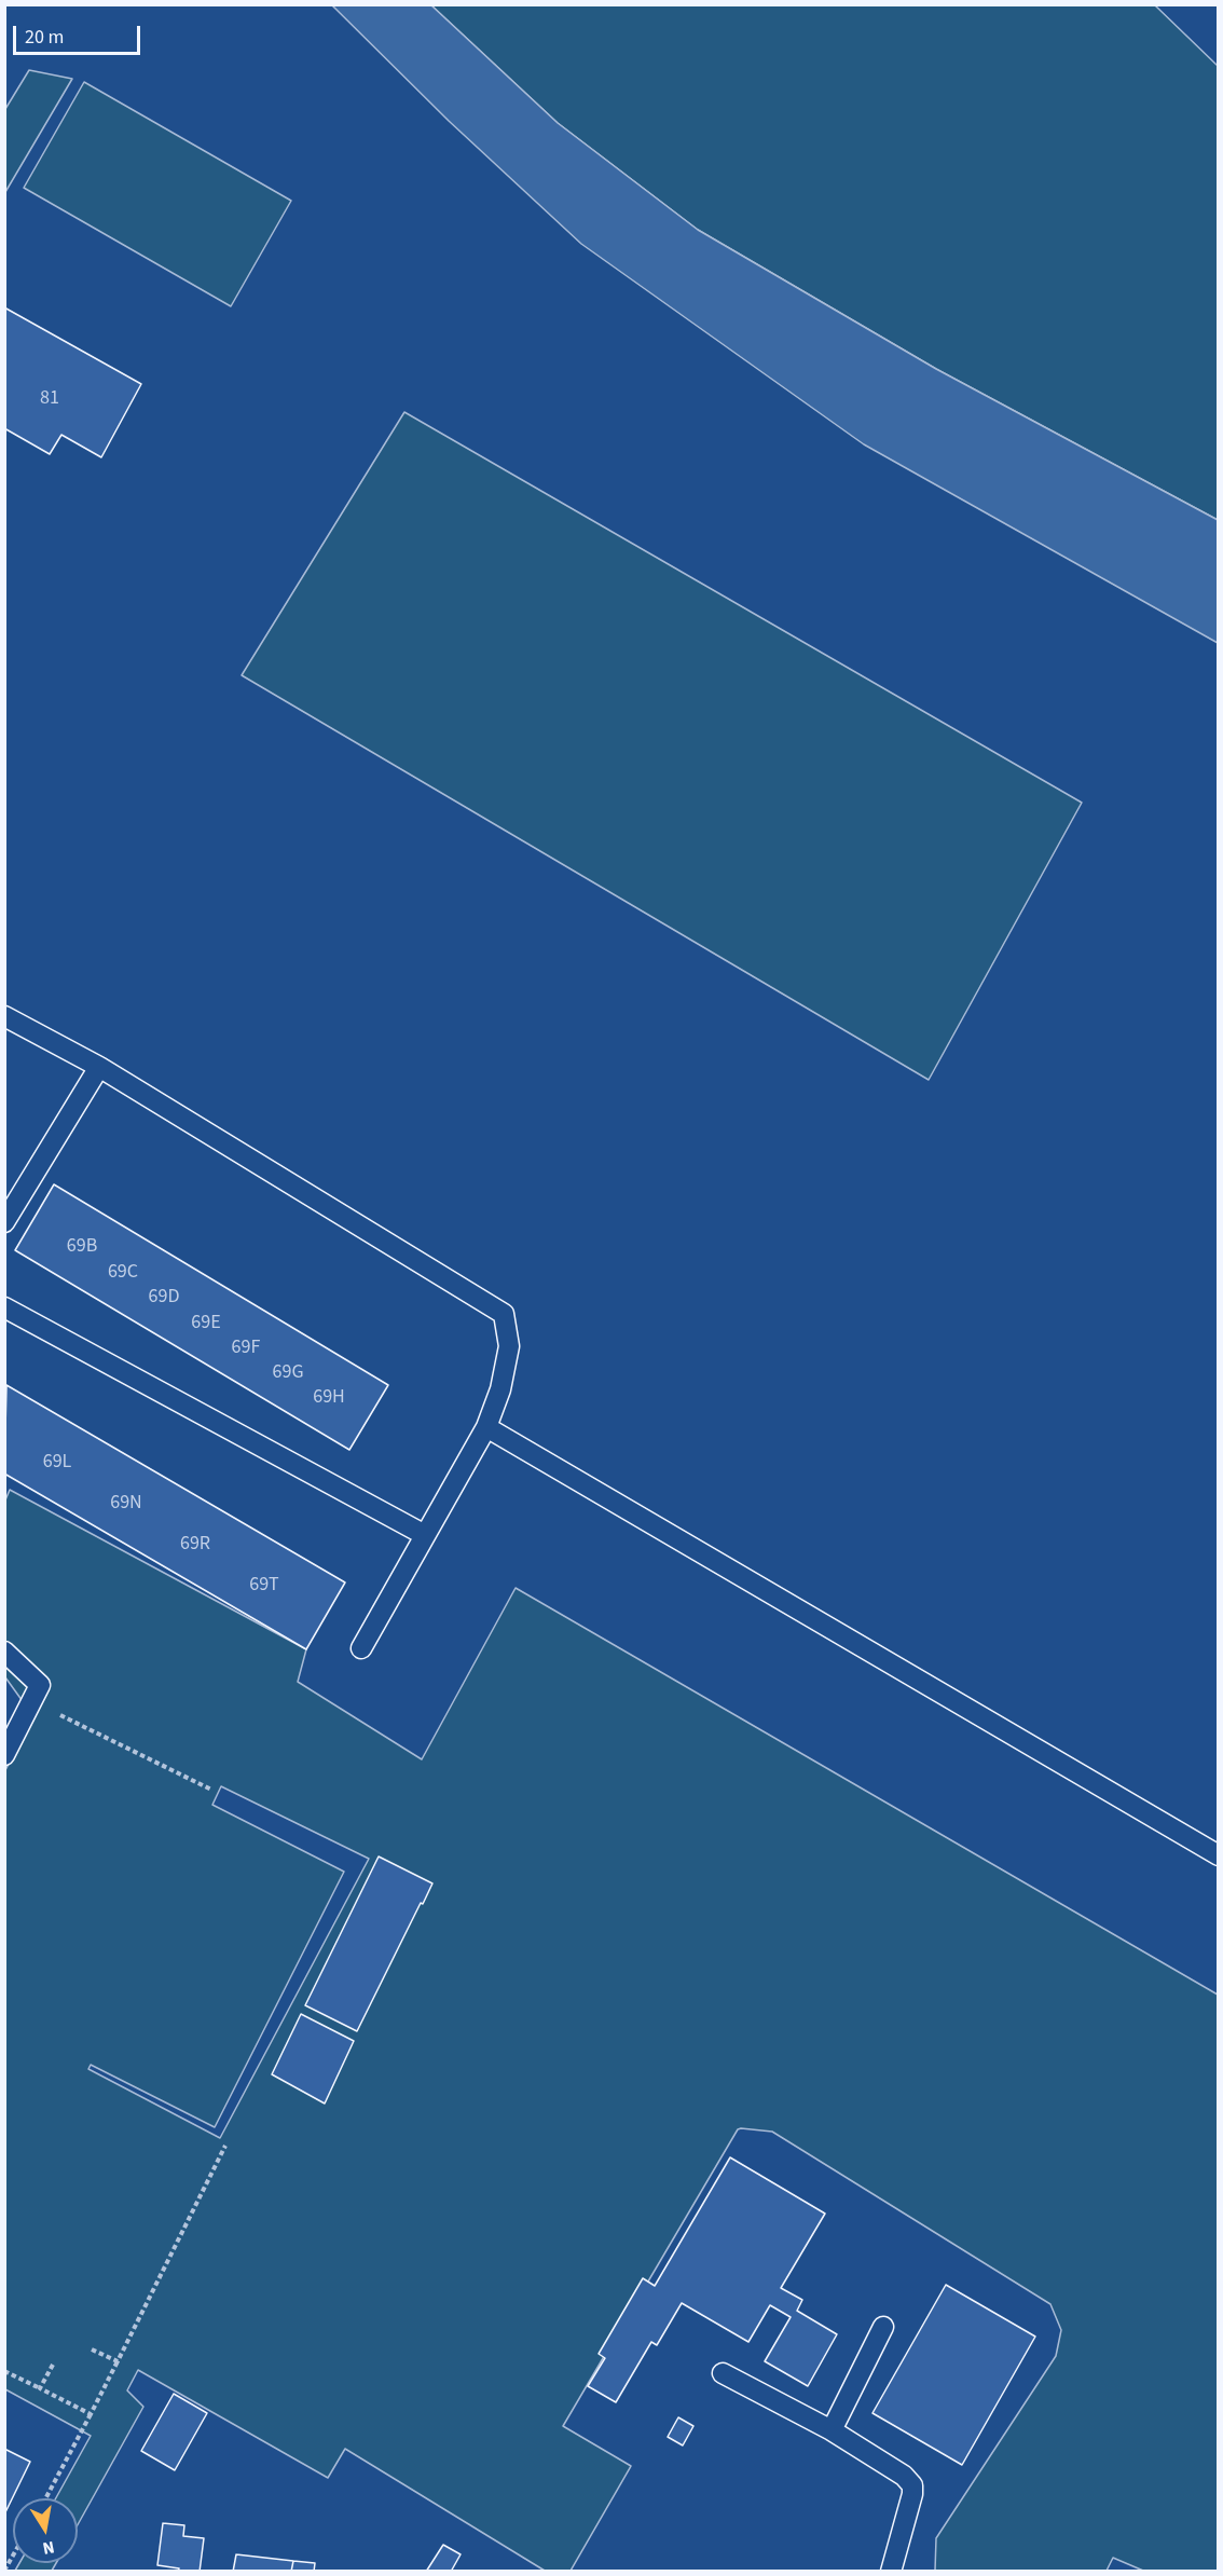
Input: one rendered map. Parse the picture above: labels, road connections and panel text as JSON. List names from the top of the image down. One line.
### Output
{"house_numbers":["81","69B","69C","69D","69E","69F","69G","69H","69L","69N","69R","69T"],"scale_bar":"20 m","north":"bottom"}
